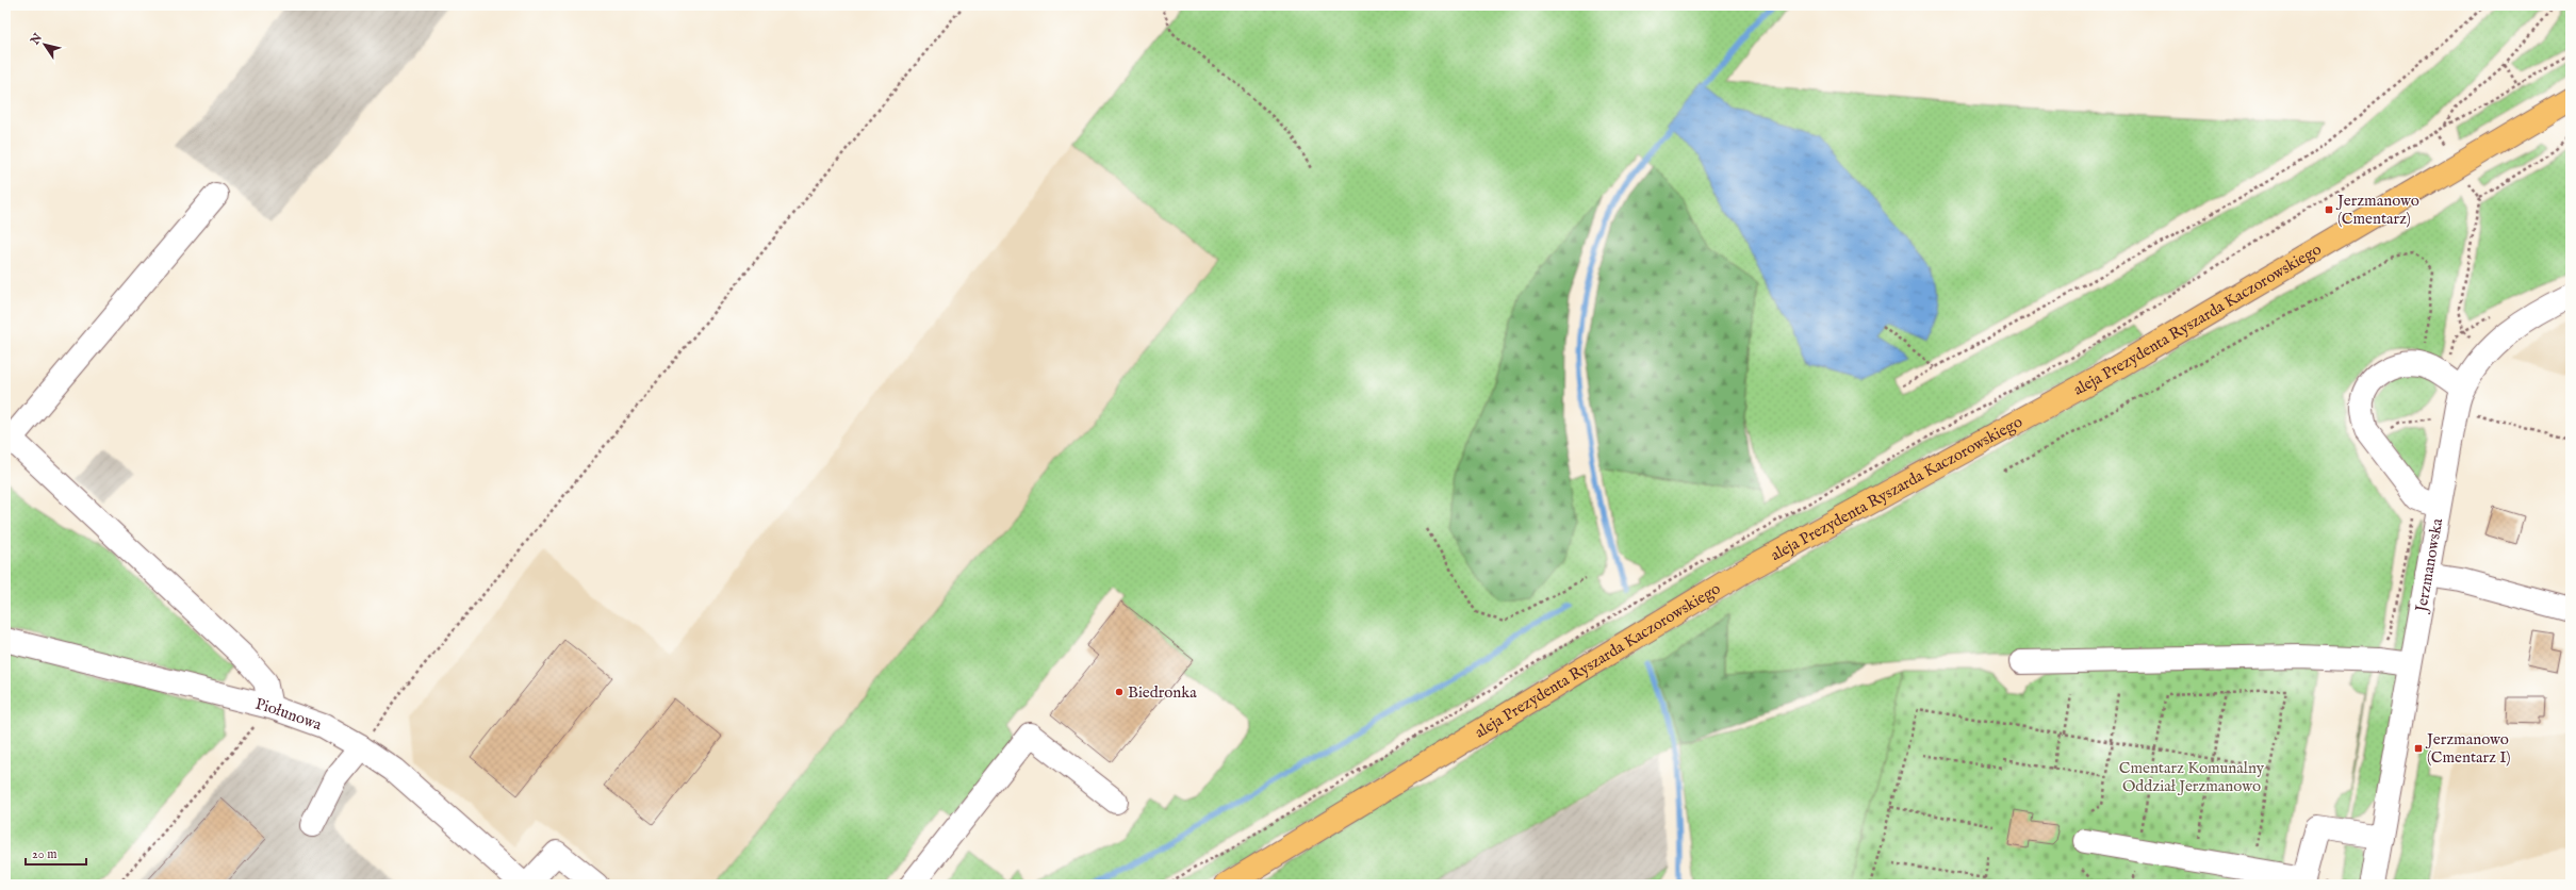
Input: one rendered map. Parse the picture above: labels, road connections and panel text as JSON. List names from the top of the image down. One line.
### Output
{"streets":{"main road":["aleja Prezydenta Ryszarda Kaczorowskiego"],"street":["Jerzmanowska","Piołunowa"]},"parks":["Cmentarz Komunalny Oddział Jerzmanowo"],"places":{"transit":["Jerzmanowo (Cmentarz)","Jerzmanowo (Cmentarz I)"],"other":["Biedronka"]},"scale_bar":"20 m","north":"top left"}
